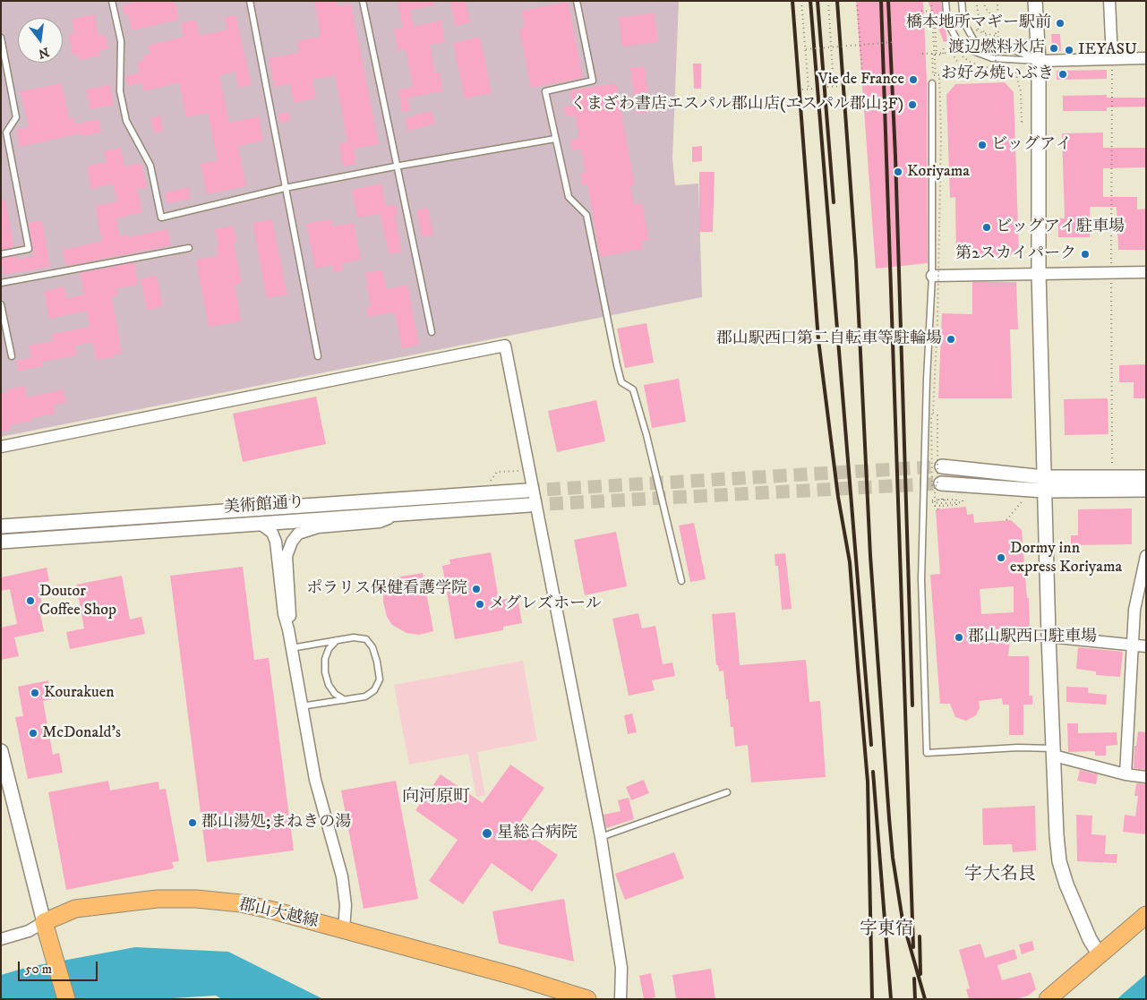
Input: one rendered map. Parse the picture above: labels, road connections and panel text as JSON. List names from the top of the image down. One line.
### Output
{"streets":{"main road":["郡山大越線"],"street":["美術館通り"]},"districts":["向河原町","字大名艮","字東宿"],"places":["橋本地所マギー駅前","渡辺燃料氷店","IEYASU","お好み焼いぶき","Vie de France","くまざわ書店エスパル郡山店(エスパル郡山3F)","ビッグアイ","Koriyama","ビッグアイ駐車場","第2スカイパーク","郡山駅西口第二自転車等駐輪場","Dormy inn express Koriyama","ポラリス保健看護学院","Doutor Coffee Shop","メグレズホール","郡山駅西口駐車場","Kourakuen","McDonald's","郡山湯処;まねきの湯","星総合病院"],"scale_bar":"50 m","north":"bottom"}
